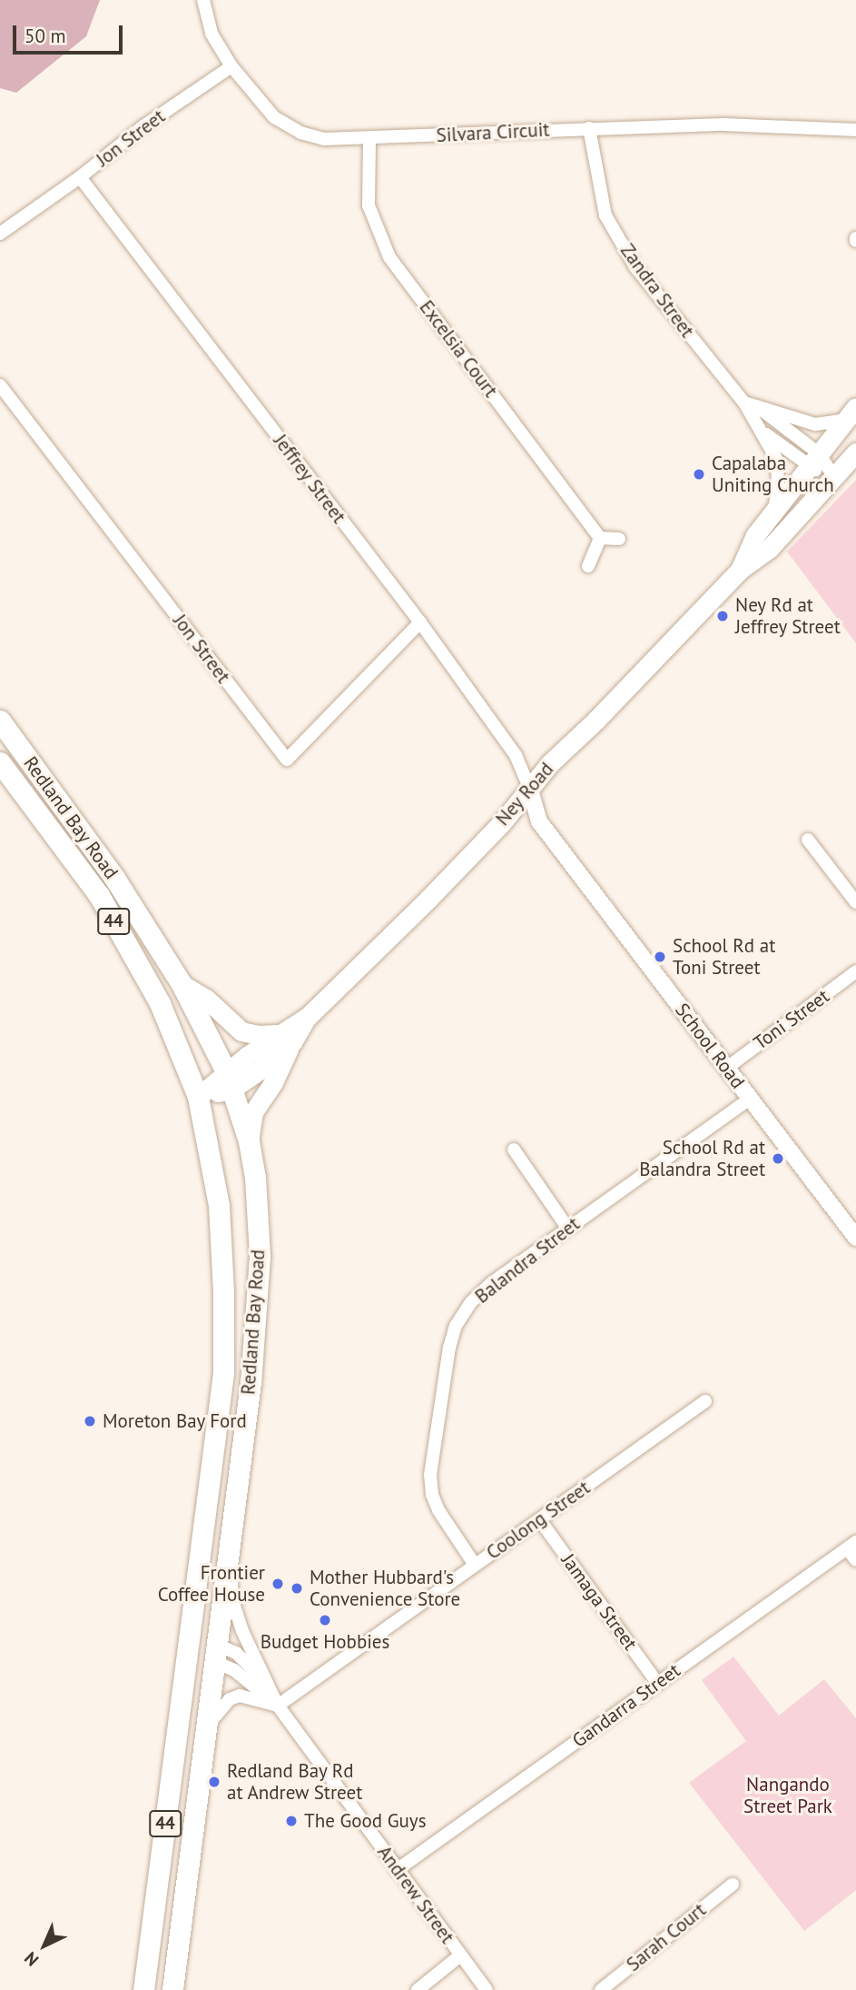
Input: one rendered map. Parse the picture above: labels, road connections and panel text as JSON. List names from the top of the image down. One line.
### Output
{"streets":{"main road":["Ney Road","Redland Bay Road","44"],"street":["Silvara Circuit","Jon Street","Zandra Street","Excelsia Court","Jeffrey Street","Toni Street","School Road","Balandra Street","Coolong Street","Jamaga Street","Gandarra Street","Andrew Street","Sarah Court"]},"crossings":[["Silvara Circuit","Jon Street"],["Silvara Circuit","Zandra Street"],["Silvara Circuit","Excelsia Court"],["Jon Street","Jeffrey Street"],["Zandra Street","Ney Road"],["Jeffrey Street","Ney Road"],["Jeffrey Street","School Road"],["Ney Road","Redland Bay Road"],["Ney Road","School Road"],["Redland Bay Road","Andrew Street"],["Toni Street","School Road"],["School Road","Balandra Street"],["Balandra Street","Coolong Street"],["Coolong Street","Jamaga Street"],["Coolong Street","Andrew Street"],["Jamaga Street","Gandarra Street"],["Gandarra Street","Andrew Street"]],"parks":["Nangando Street Park"],"places":["Capalaba Uniting Church","Ney Rd at Jeffrey Street","School Rd at Toni Street","School Rd at Balandra Street","Moreton Bay Ford","Frontier Coffee House","Mother Hubbard's Convenience Store","Budget Hobbies","Redland Bay Rd at Andrew Street","The Good Guys"],"scale_bar":"50 m","north":"bottom left"}
